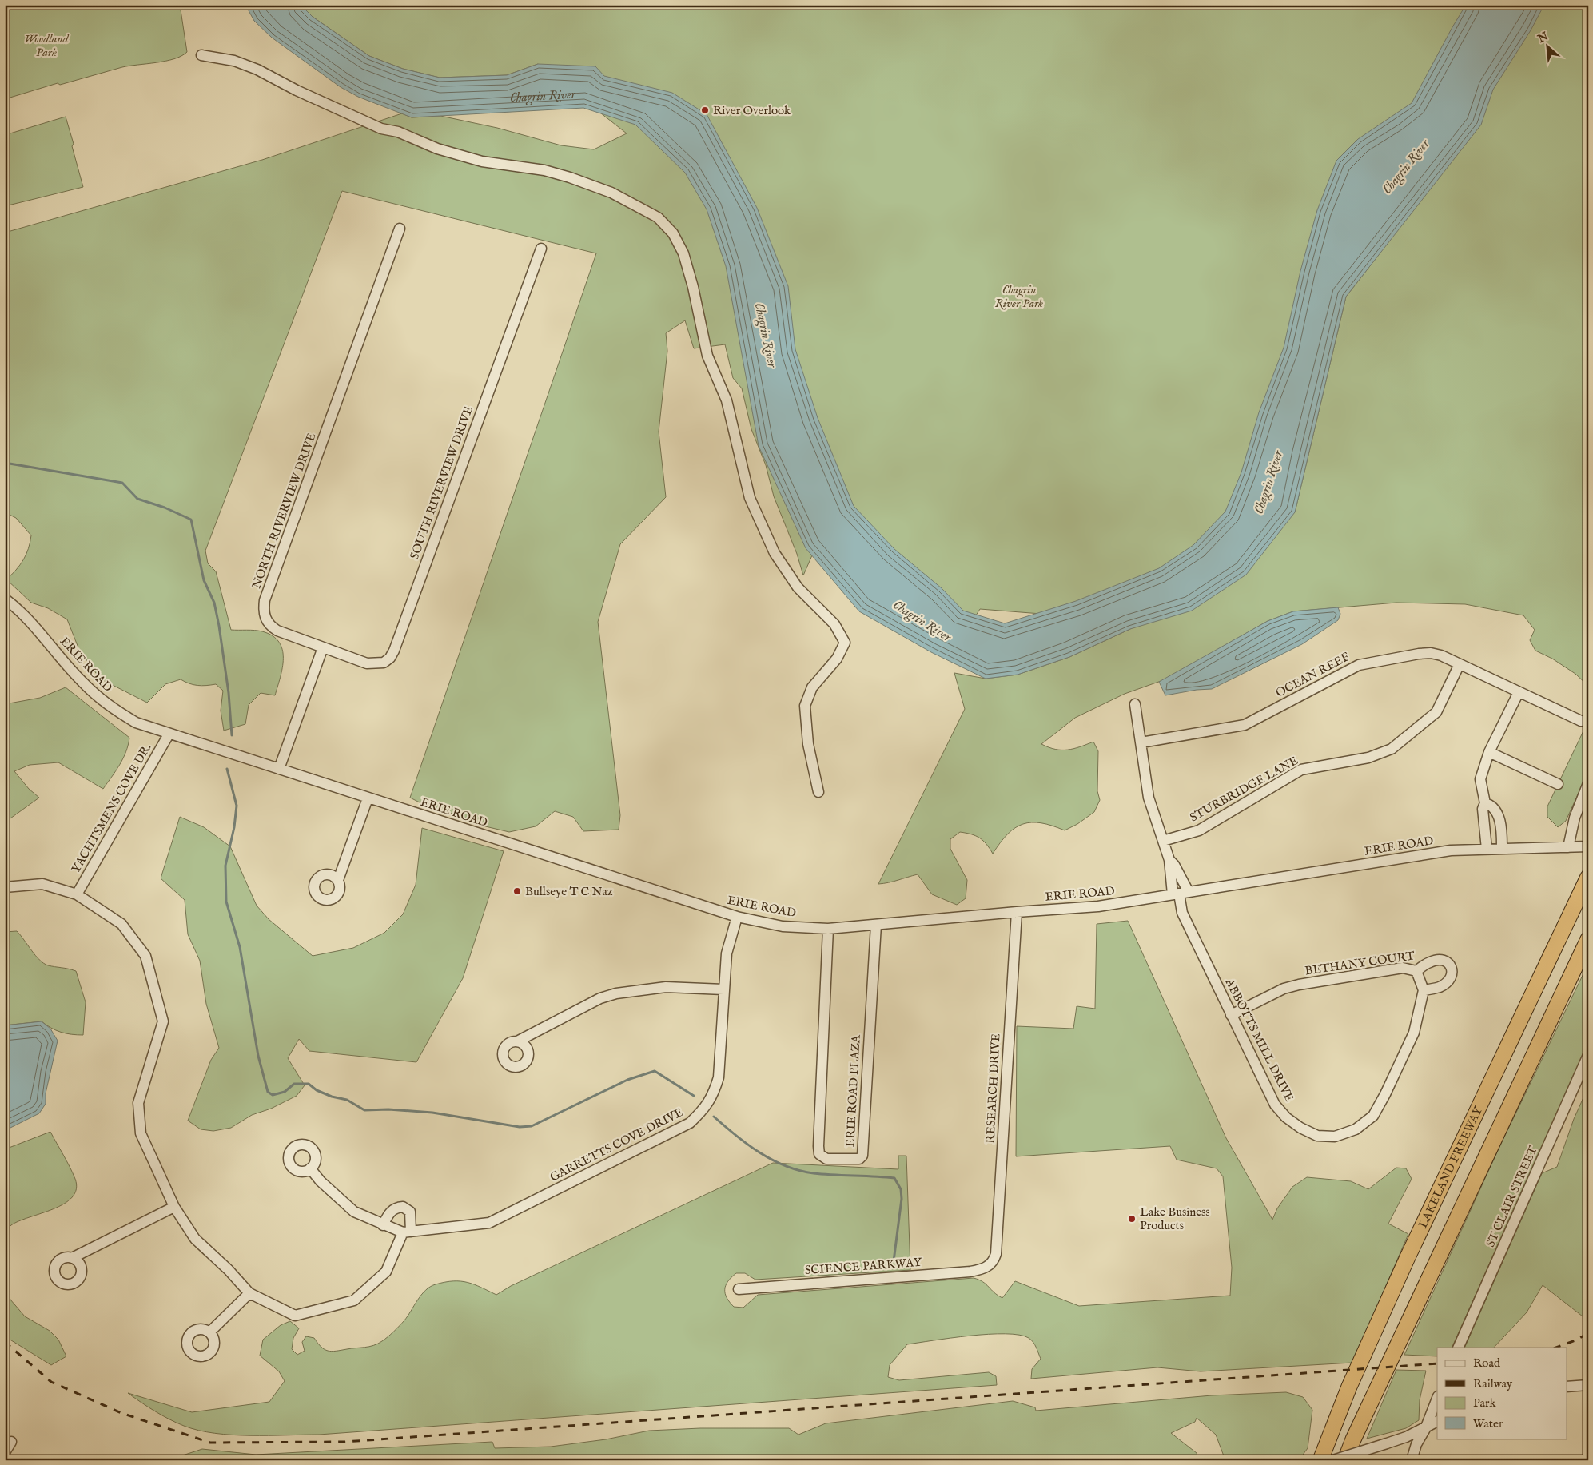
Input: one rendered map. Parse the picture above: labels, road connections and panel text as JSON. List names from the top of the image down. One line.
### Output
{"streets":{"highway":["LAKELAND FREEWAY"],"street":["SOUTH RIVERVIEW DRIVE","NORTH RIVERVIEW DRIVE","ERIE ROAD","OCEAN REEF","STURBRIDGE LANE","YACHTSMENS COVE DR.","BETHANY COURT","ABBOTTS MILL DRIVE","RESEARCH DRIVE","ERIE ROAD PLAZA","GARRETTS COVE DRIVE","ST CLAIR STREET","SCIENCE PARKWAY"]},"crossings":[["SOUTH RIVERVIEW DRIVE","NORTH RIVERVIEW DRIVE"],["ERIE ROAD","YACHTSMENS COVE DR."],["ERIE ROAD","ABBOTTS MILL DRIVE"],["ERIE ROAD","RESEARCH DRIVE"],["ERIE ROAD","ERIE ROAD PLAZA"],["ERIE ROAD","GARRETTS COVE DRIVE"],["OCEAN REEF","STURBRIDGE LANE"],["BETHANY COURT","ABBOTTS MILL DRIVE"],["RESEARCH DRIVE","SCIENCE PARKWAY"]],"water":["Chagrin River"],"parks":["Woodland Park","Chagrin River Park"],"places":["River Overlook","Bullseye T C Naz","Lake Business Products"],"legend":["Road","Railway","Park","Water"],"north":"top left"}
